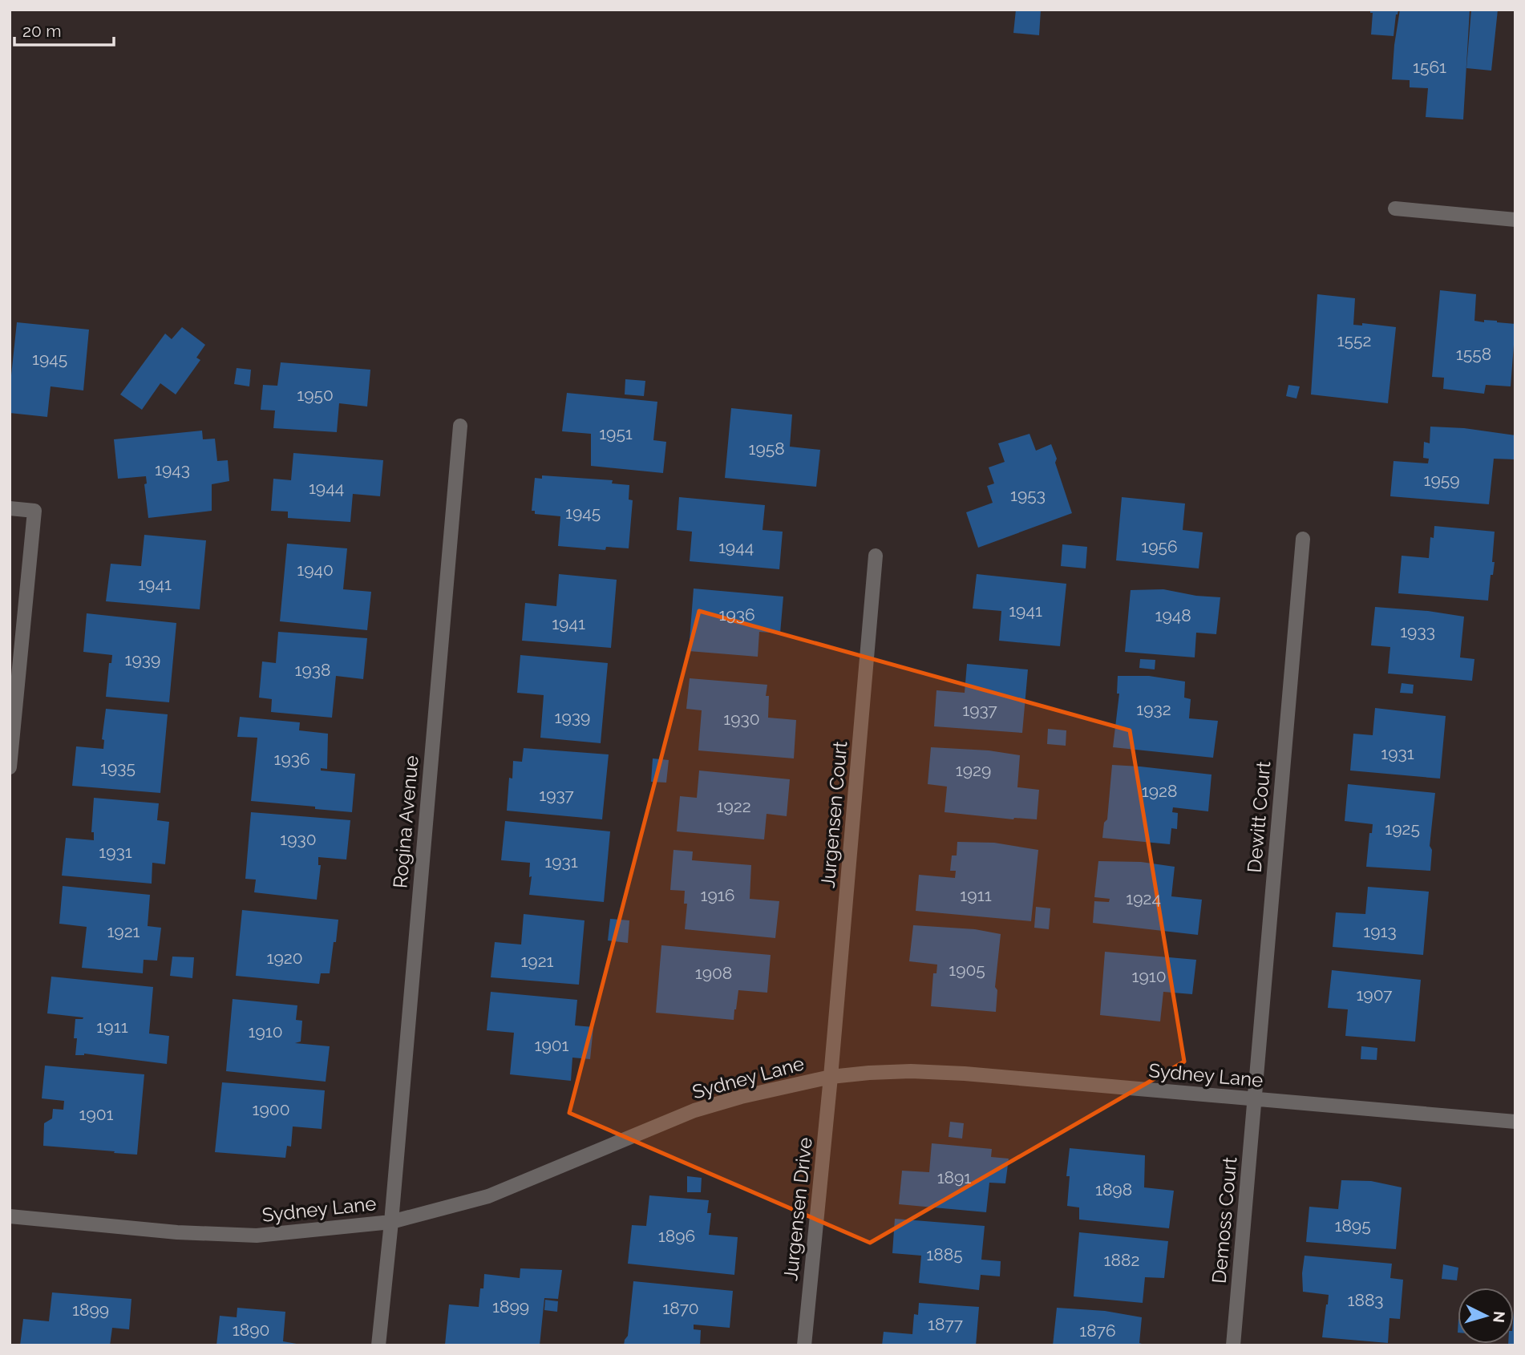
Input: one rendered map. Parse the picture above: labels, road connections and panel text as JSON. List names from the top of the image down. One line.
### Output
{"streets":{"street":["Jurgensen Court","Dewitt Court","Rogina Avenue","Sydney Lane","Jurgensen Drive","Demoss Court"]},"crossings":[["Jurgensen Court","Sydney Lane"],["Jurgensen Court","Jurgensen Drive"],["Dewitt Court","Sydney Lane"],["Dewitt Court","Demoss Court"],["Rogina Avenue","Sydney Lane"],["Sydney Lane","Jurgensen Drive"],["Sydney Lane","Demoss Court"]],"house_numbers":["1561","1552","1558","1945","1950","1951","1958","1943","1959","1944","1953","1945","1956","1944","1940","1941","1941","1936","1948","1941","1933","1939","1938","1932","1937","1939","1930","1931","1936","1935","1929","1928","1937","1922","1925","1930","1931","1931","1916","1911","1924","1921","1913","1920","1921","1905","1908","1910","1907","1911","1910","1901","1900","1901","1891","1898","1895","1896","1885","1882","1883","1899","1870","1899","1877","1890","1876"],"scale_bar":"20 m","north":"right"}
